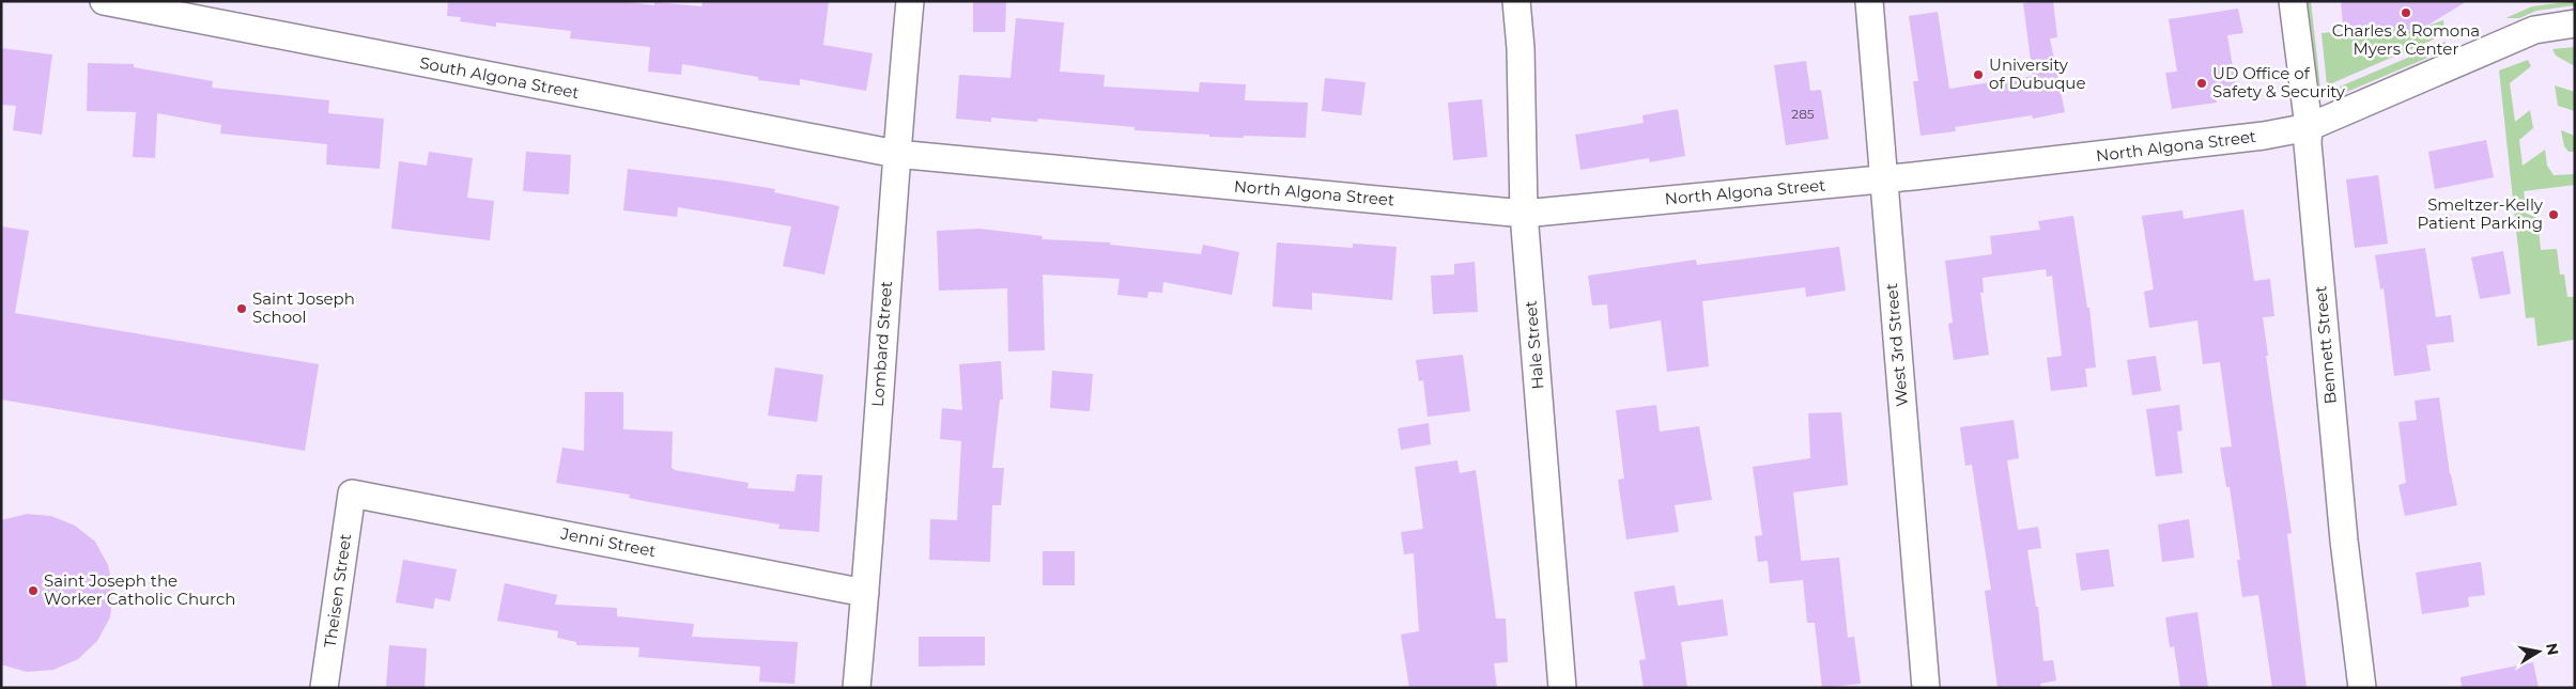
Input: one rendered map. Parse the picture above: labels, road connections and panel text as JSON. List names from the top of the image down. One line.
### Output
{"streets":{"street":["South Algona Street","North Algona Street","Lombard Street","Hale Street","West 3rd Street","Bennett Street","Jenni Street","Theisen Street"]},"crossings":[["South Algona Street","North Algona Street"],["South Algona Street","Lombard Street"],["North Algona Street","Lombard Street"],["North Algona Street","Hale Street"],["North Algona Street","West 3rd Street"],["North Algona Street","Bennett Street"],["Lombard Street","Jenni Street"],["Jenni Street","Theisen Street"]],"places":["Charles & Romona Myers Center","University of Dubuque","UD Office of Safety & Security","Smeltzer-Kelly Patient Parking","Saint Joseph School","Saint Joseph the Worker Catholic Church"],"house_numbers":["285"],"north":"right"}
